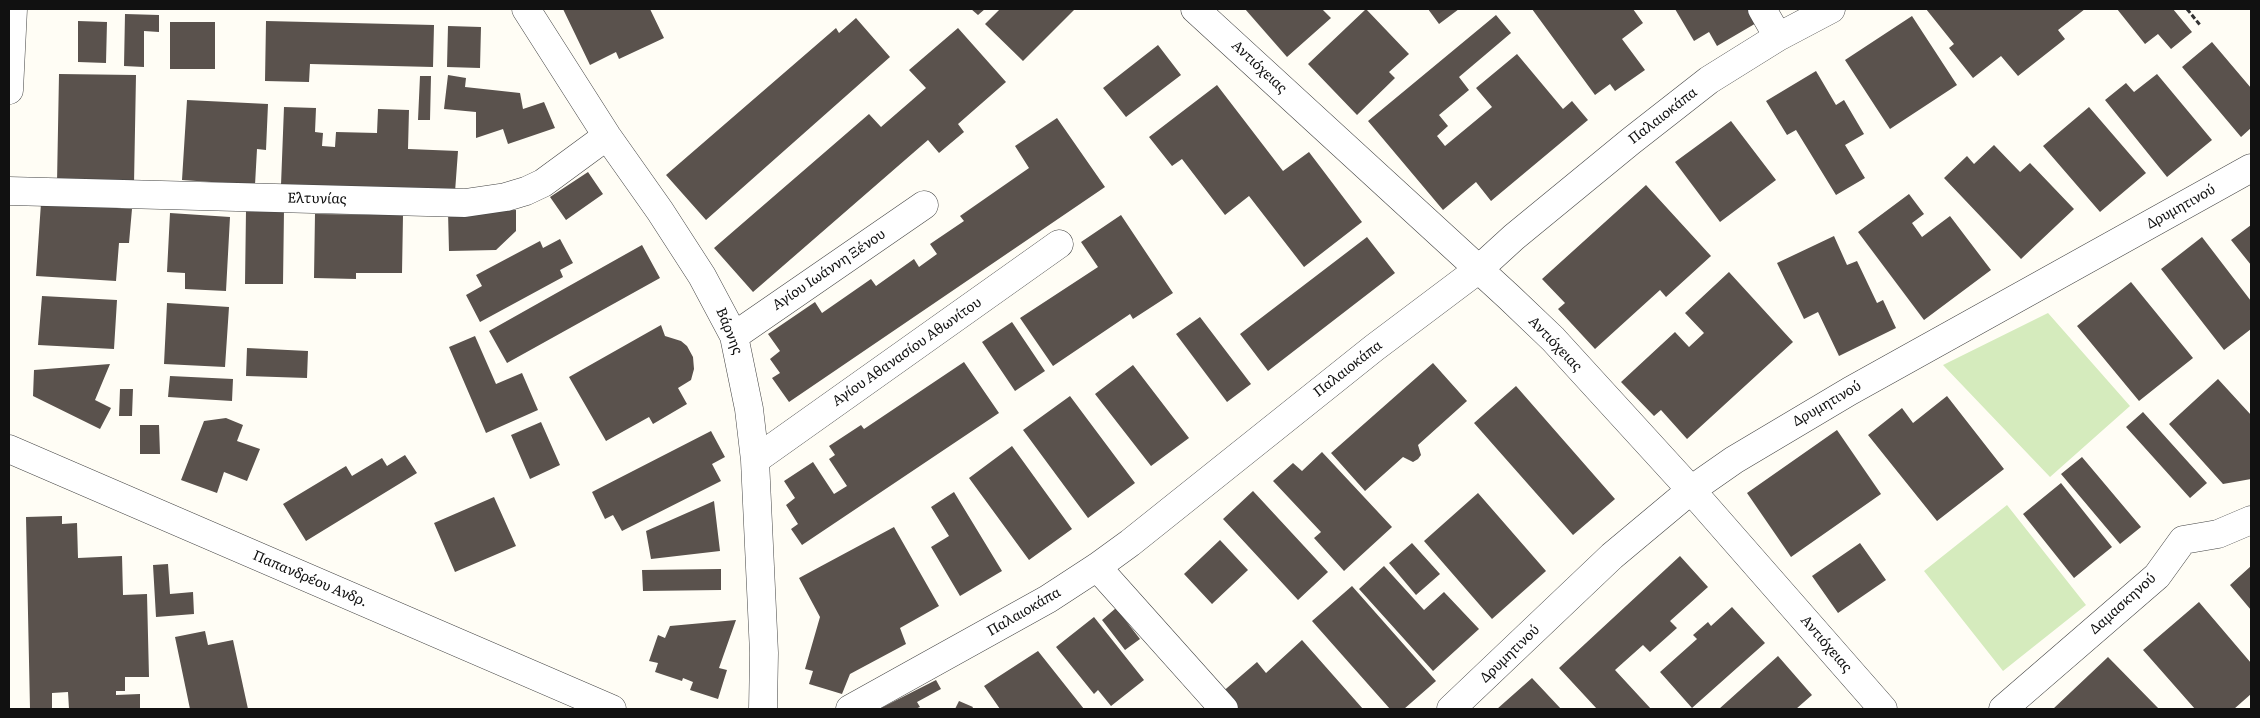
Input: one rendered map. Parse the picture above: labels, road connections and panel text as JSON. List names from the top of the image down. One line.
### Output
{"streets":{"street":["Αντιόχειας","Παλαιοκάπα","Ελτυνίας","Δρυμητινού","Αγίου Ιωάννη Ξένου","Βάρνης","Αγίου Αθανασίου Αθωνίτου","Παπανδρέου Ανδρ.","Δαμασκηνού"]},"crossings":[["Αντιόχειας","Παλαιοκάπα"],["Αντιόχειας","Δρυμητινού"],["Ελτυνίας","Βάρνης"],["Αγίου Ιωάννη Ξένου","Βάρνης"],["Βάρνης","Αγίου Αθανασίου Αθωνίτου"]]}
